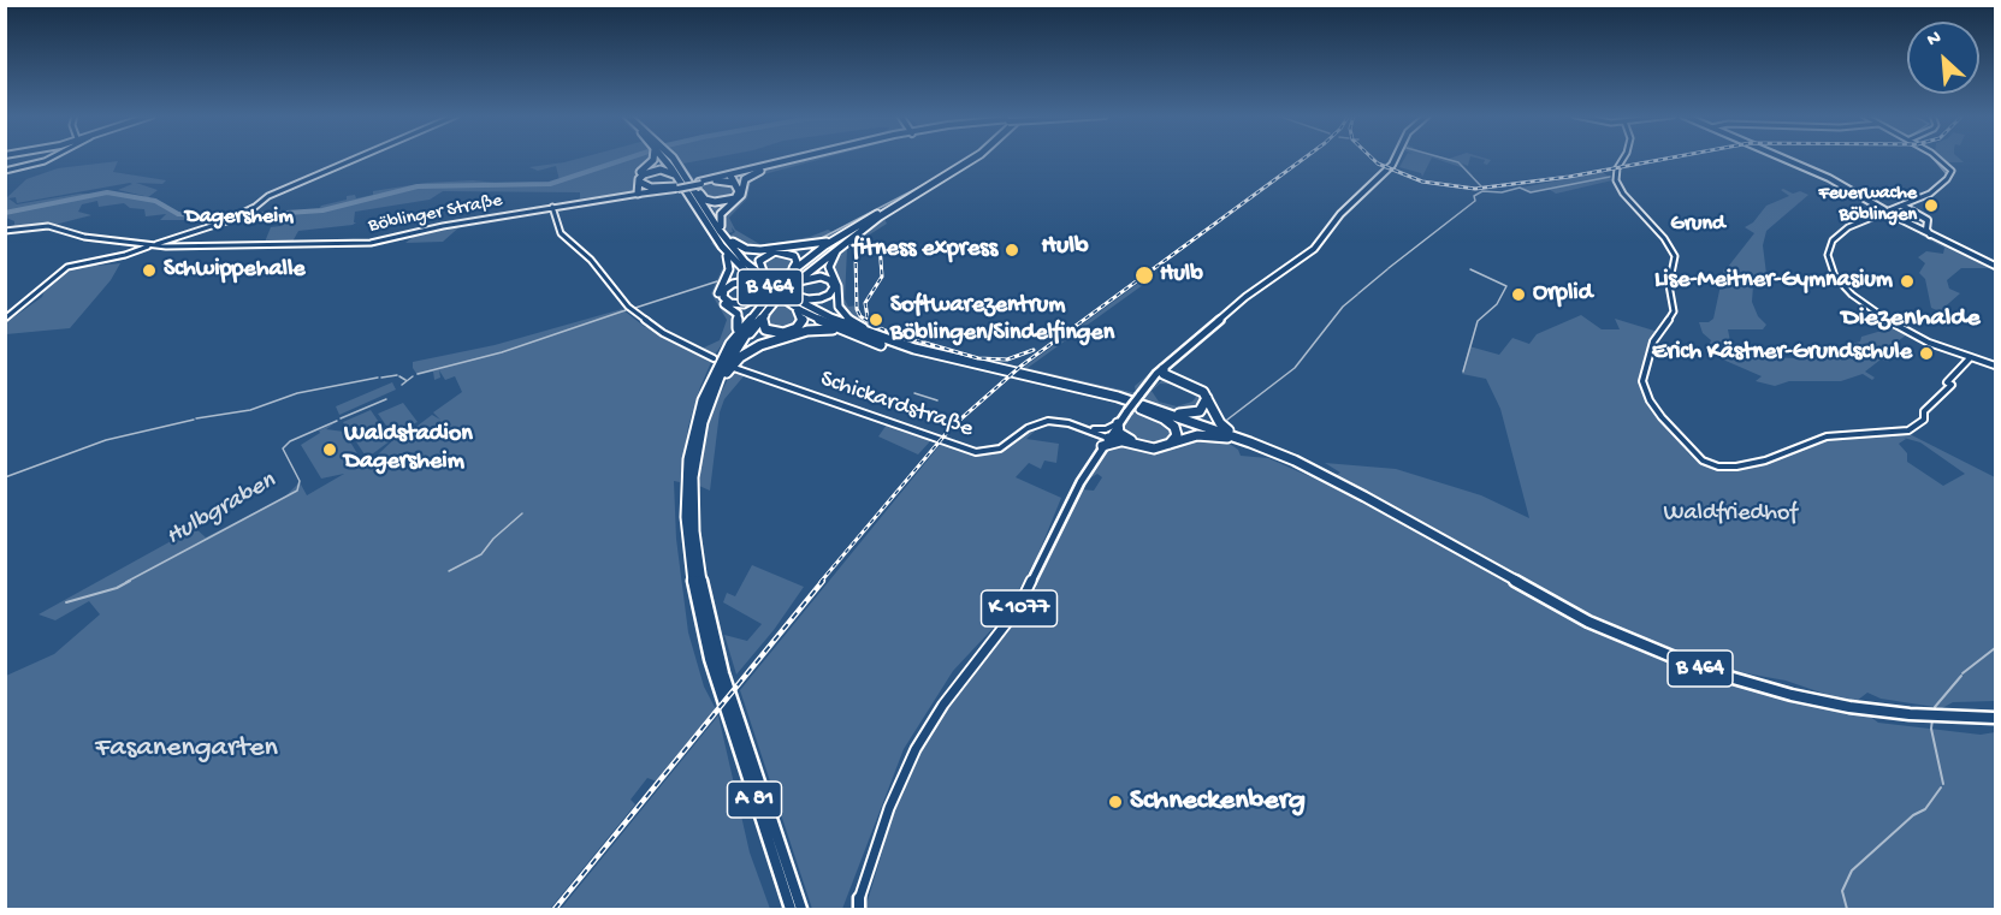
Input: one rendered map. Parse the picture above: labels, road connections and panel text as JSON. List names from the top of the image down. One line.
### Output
{"streets":{"highway":["B 464","A 81"],"main road":["K 1077"],"street":["Böblinger Straße","Schickardstraße"]},"crossings":[["B 464","K 1077"],["B 464","A 81"],["Schickardstraße","K 1077"]],"districts":["Dagersheim","Grund","Hulb","Diezenhalde"],"water":["Hulbgraben"],"parks":["Waldfriedhof","Fasanengarten"],"places":["Feuerwache Böblingen","fitness express","Schwippehalle","Hulb","Lise-Meitner-Gymnasium","Orplid","Softwarezentrum Böblingen/Sindelfingen","Erich Kästner-Grundschule","Waldstadion Dagersheim","Schneckenberg"],"north":"top left"}
